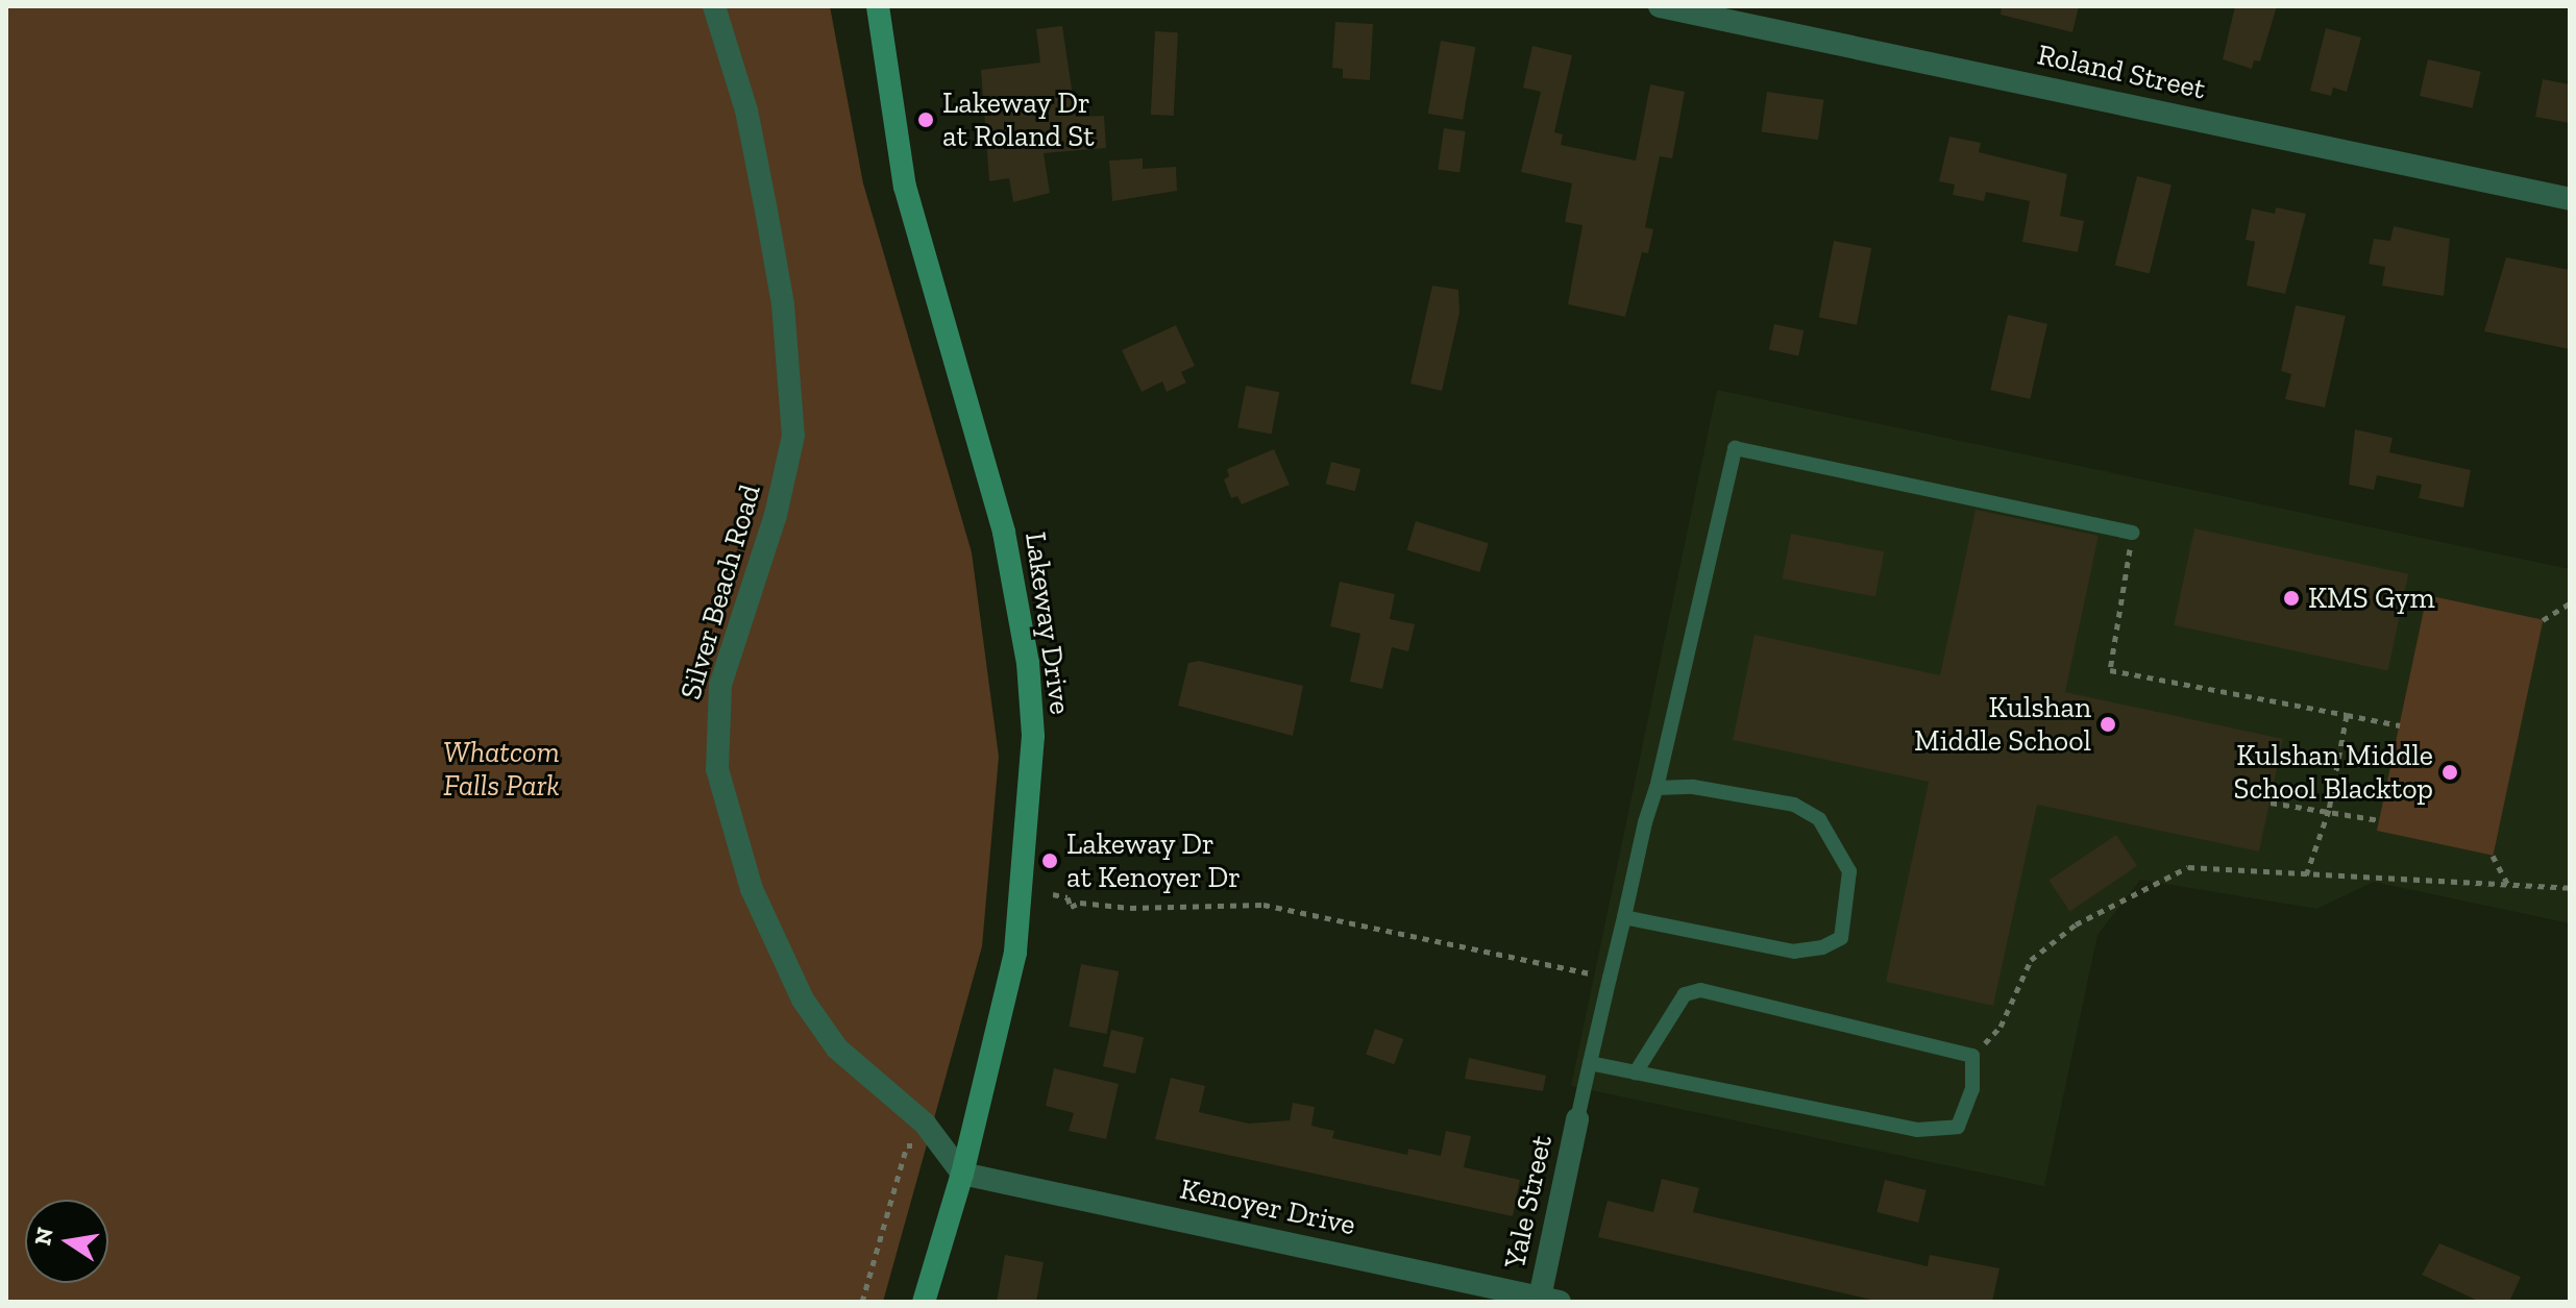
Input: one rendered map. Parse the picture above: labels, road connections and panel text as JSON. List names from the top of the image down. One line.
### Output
{"streets":{"main road":["Lakeway Drive"],"street":["Roland Street","Silver Beach Road","Yale Street","Kenoyer Drive"]},"crossings":[["Silver Beach Road","Lakeway Drive"],["Silver Beach Road","Kenoyer Drive"],["Lakeway Drive","Kenoyer Drive"],["Yale Street","Kenoyer Drive"]],"parks":["Whatcom Falls Park"],"places":["Lakeway Dr at Roland St","KMS Gym","Kulshan Middle School","Kulshan Middle School Blacktop","Lakeway Dr at Kenoyer Dr"],"north":"left"}
